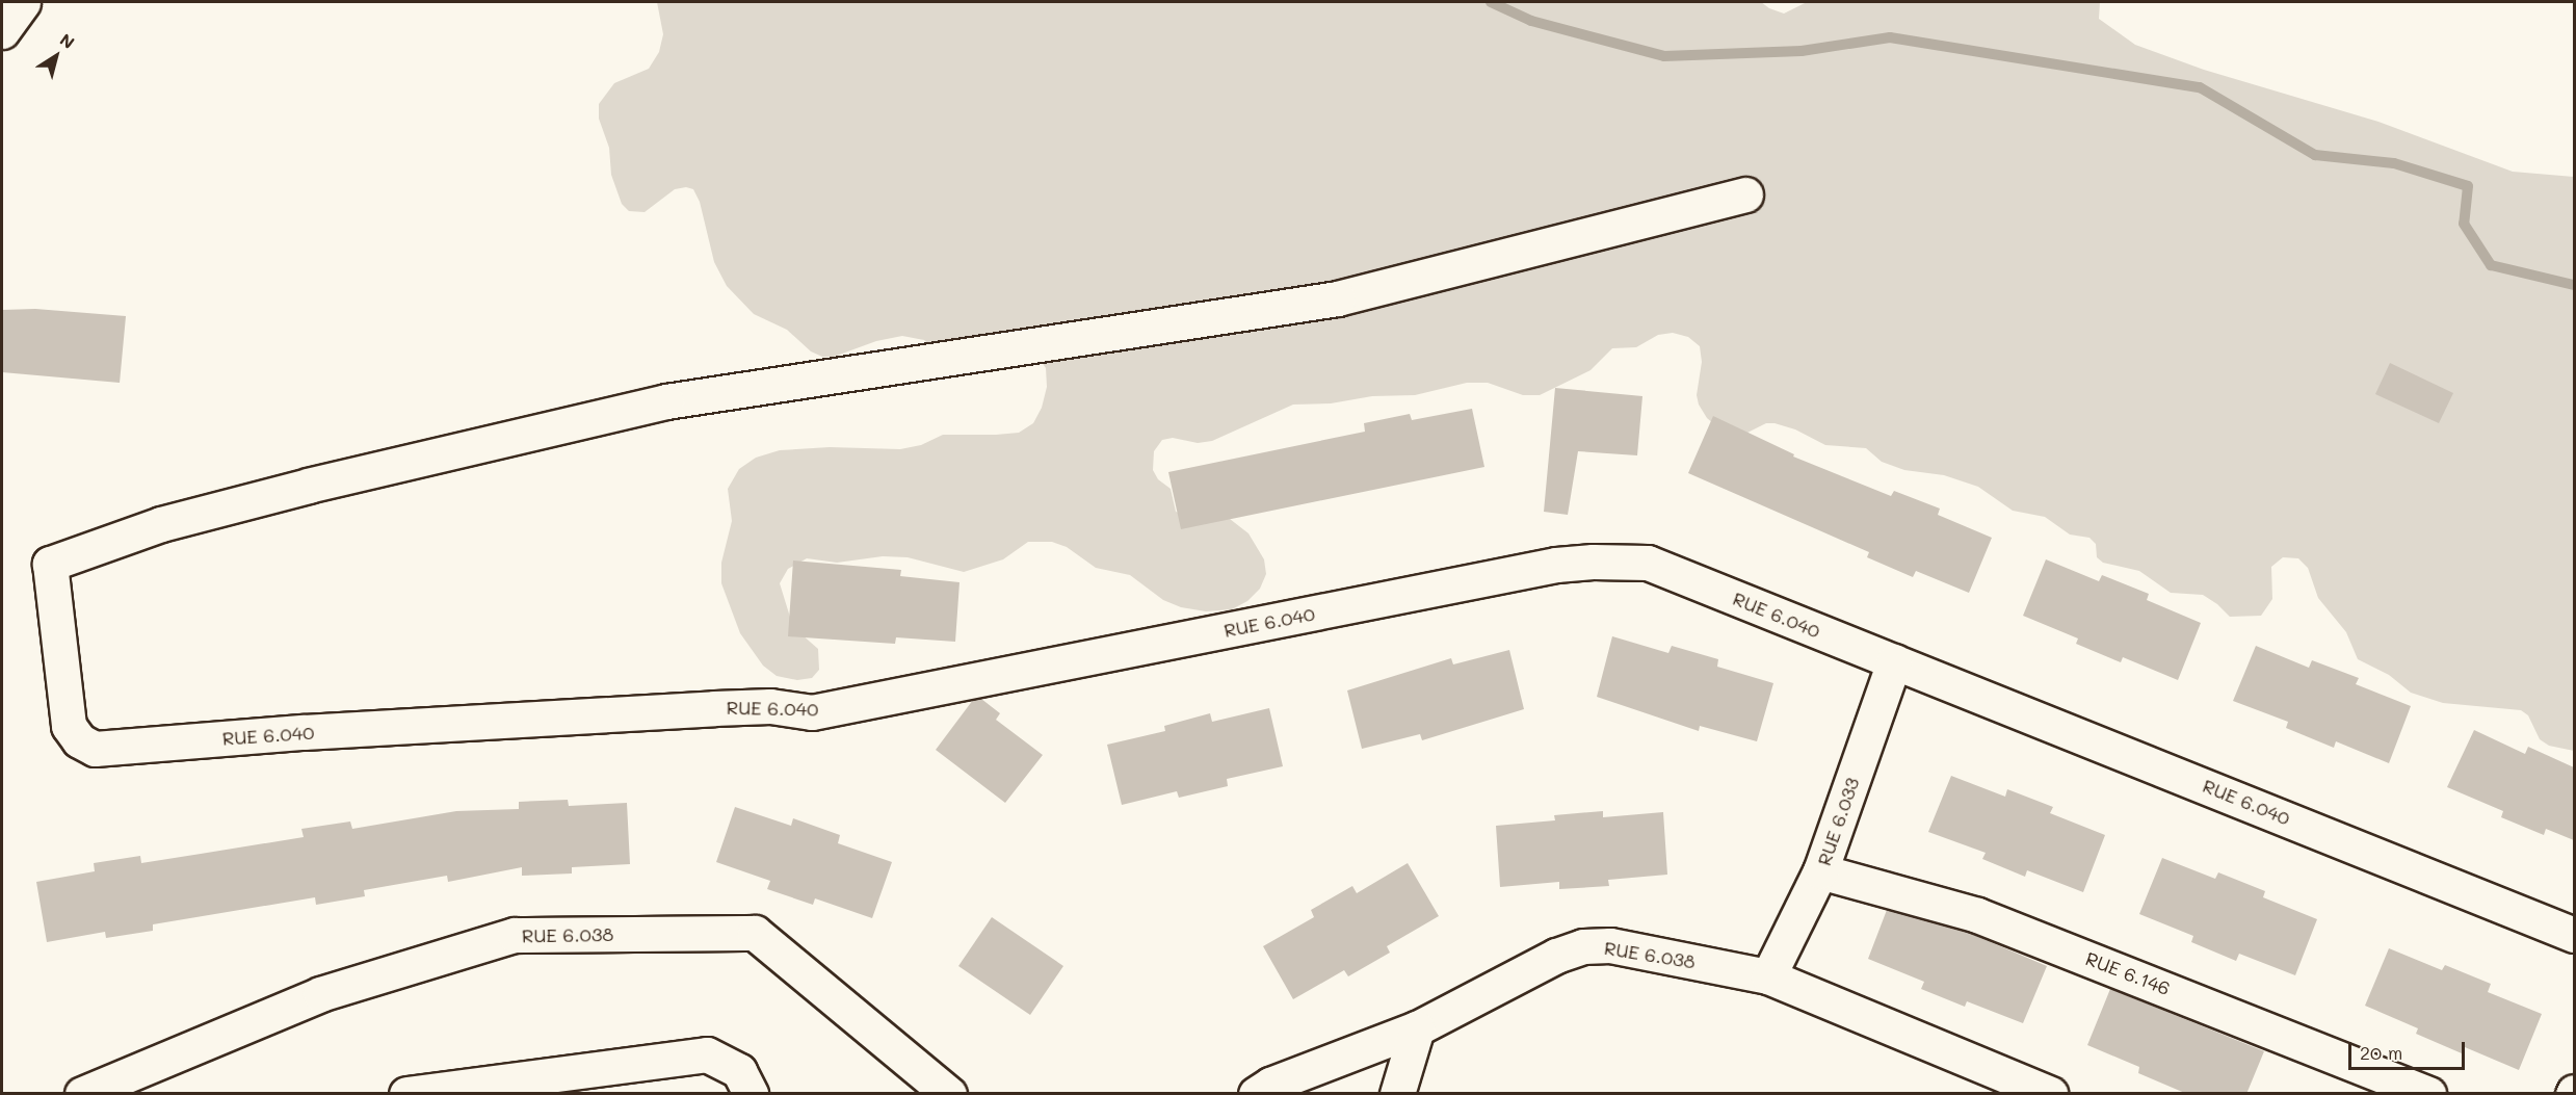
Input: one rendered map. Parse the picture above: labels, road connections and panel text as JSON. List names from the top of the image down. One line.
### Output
{"streets":{"street":["RUE 6.040","RUE 6.033","RUE 6.038","RUE 6.146"]},"crossings":[["RUE 6.040","RUE 6.033"],["RUE 6.033","RUE 6.038"],["RUE 6.033","RUE 6.146"]],"scale_bar":"20 m","north":"top right"}
